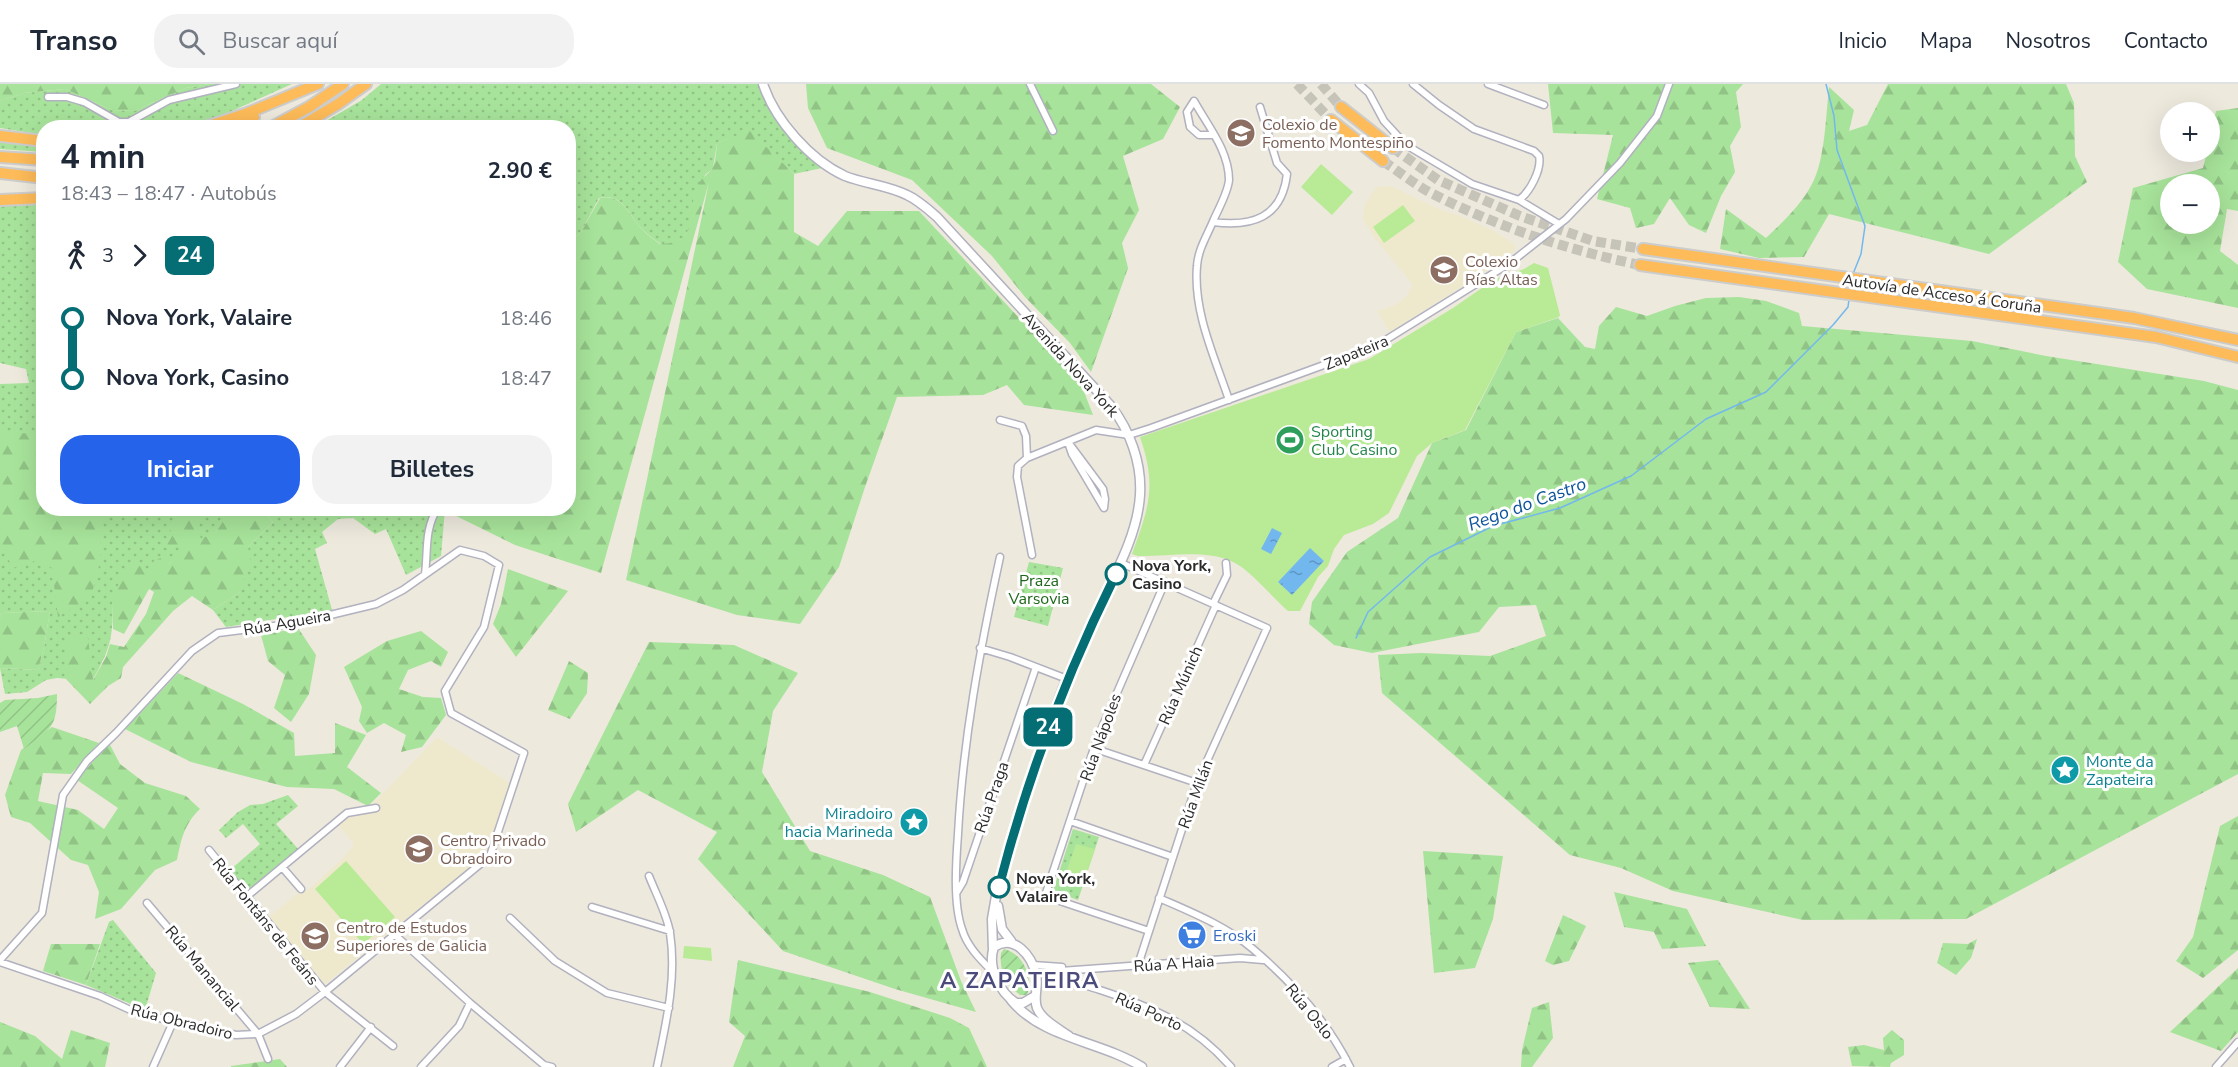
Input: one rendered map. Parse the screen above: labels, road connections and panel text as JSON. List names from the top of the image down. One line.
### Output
{"streets":{"highway":["Autovía de Acceso á Coruña"],"street":["Zapateira","Avenida Nova York","Rúa Agueira","Rúa Múnich","Rúa Nápoles","Rúa Milán","Rúa Praga","Rúa Fontáns de Feáns","Rúa A Haia","Rúa Manancial","Rúa Porto","Rúa Oslo","Rúa Obradoiro"]},"crossings":[["Zapateira","Avenida Nova York"],["Avenida Nova York","Rúa A Haia"],["Rúa Agueira","Rúa Obradoiro"],["Rúa Múnich","Rúa Milán"],["Rúa Nápoles","Rúa Milán"],["Rúa Milán","Rúa A Haia"],["Rúa Milán","Rúa Oslo"],["Rúa Fontáns de Feáns","Rúa Obradoiro"],["Rúa A Haia","Rúa Porto"],["Rúa A Haia","Rúa Oslo"],["Rúa Manancial","Rúa Obradoiro"]],"districts":["A ZAPATEIRA"],"water":["Rego do Castro"],"parks":["Praza Varsovia"],"places":{"school or university":["Colexio de Fomento Montespiño","Colexio Rías Altas","Centro Privado Obradoiro","Centro de Estudos Superiores de Galicia"],"sports":["Sporting Club Casino"],"other":["Nova York, Casino","Nova York, Valaire"],"place":["Monte da Zapateira","Miradoiro hacia Marineda"],"supermarket":["Eroski"]},"lines":["bus line 24"],"page":{"header":"Transo","search":"Buscar aquí","nav":["Inicio","Mapa","Nosotros","Contacto"],"on_map":"24","map_buttons":["+","−"],"heading":["4 min","18:43 – 18:47 · Autobús","2.90 €"],"legs":["3","24"],"list":[{"name":"Nova York, Valaire","value":"18:46"},{"name":"Nova York, Casino","value":"18:47"}],"buttons":["Iniciar","Billetes"]}}
